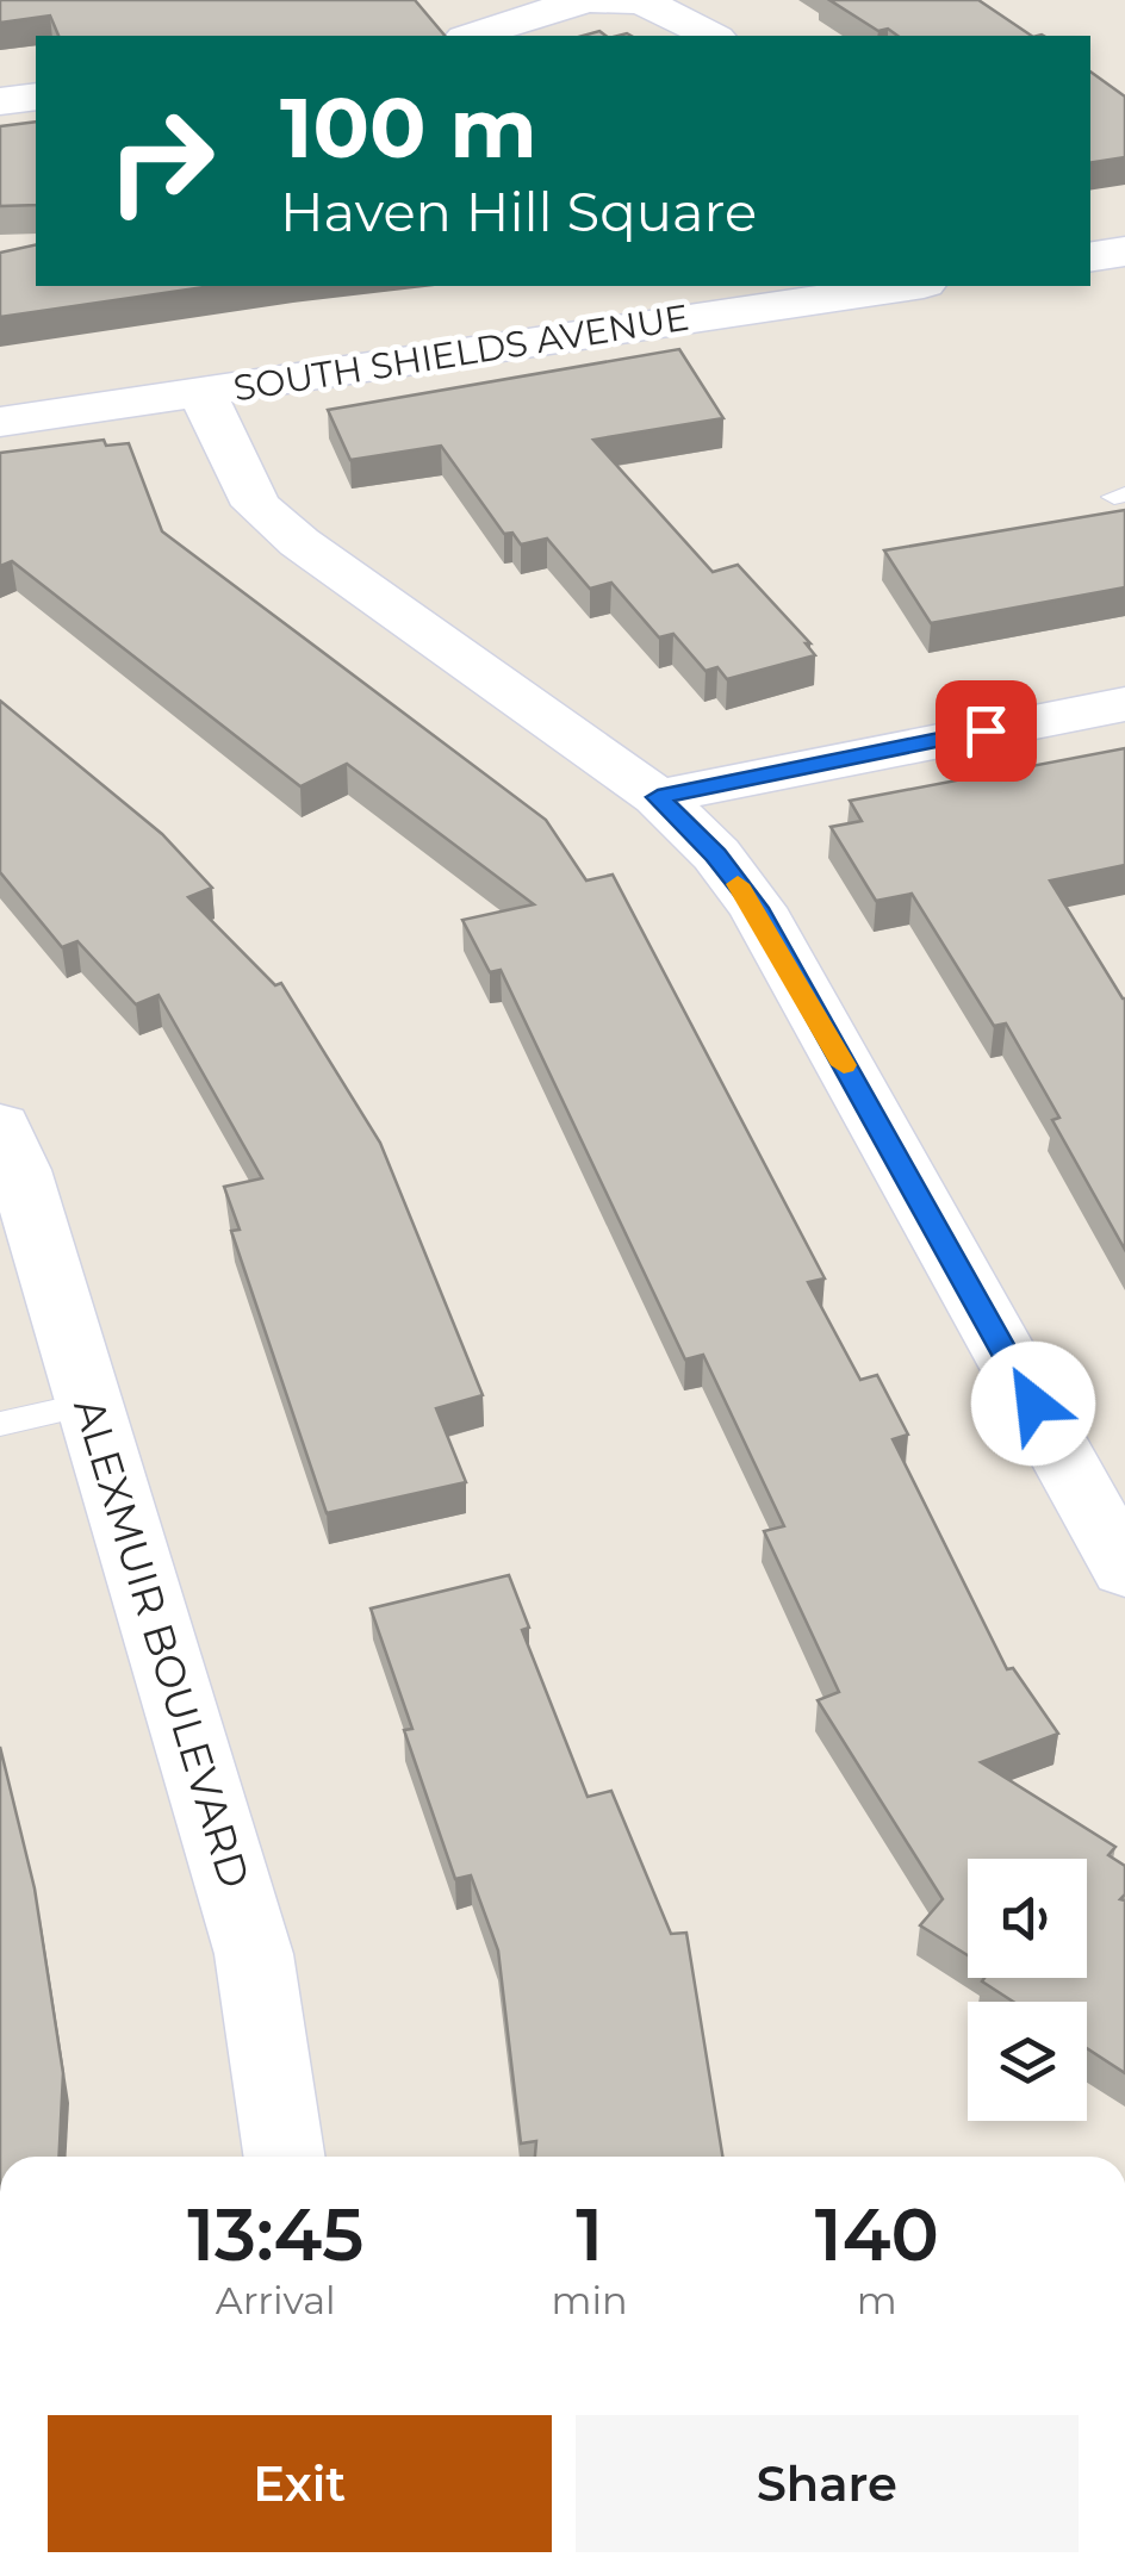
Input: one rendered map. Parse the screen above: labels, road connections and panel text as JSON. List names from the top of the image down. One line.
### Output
{"streets":{"street":["SOUTH SHIELDS AVENUE","ALEXMUIR BOULEVARD"]},"page":{"turn":["100 m","Haven Hill Square"],"eta":["13:45","Arrival","1","min","140","m"],"buttons":["Exit","Share"]}}
